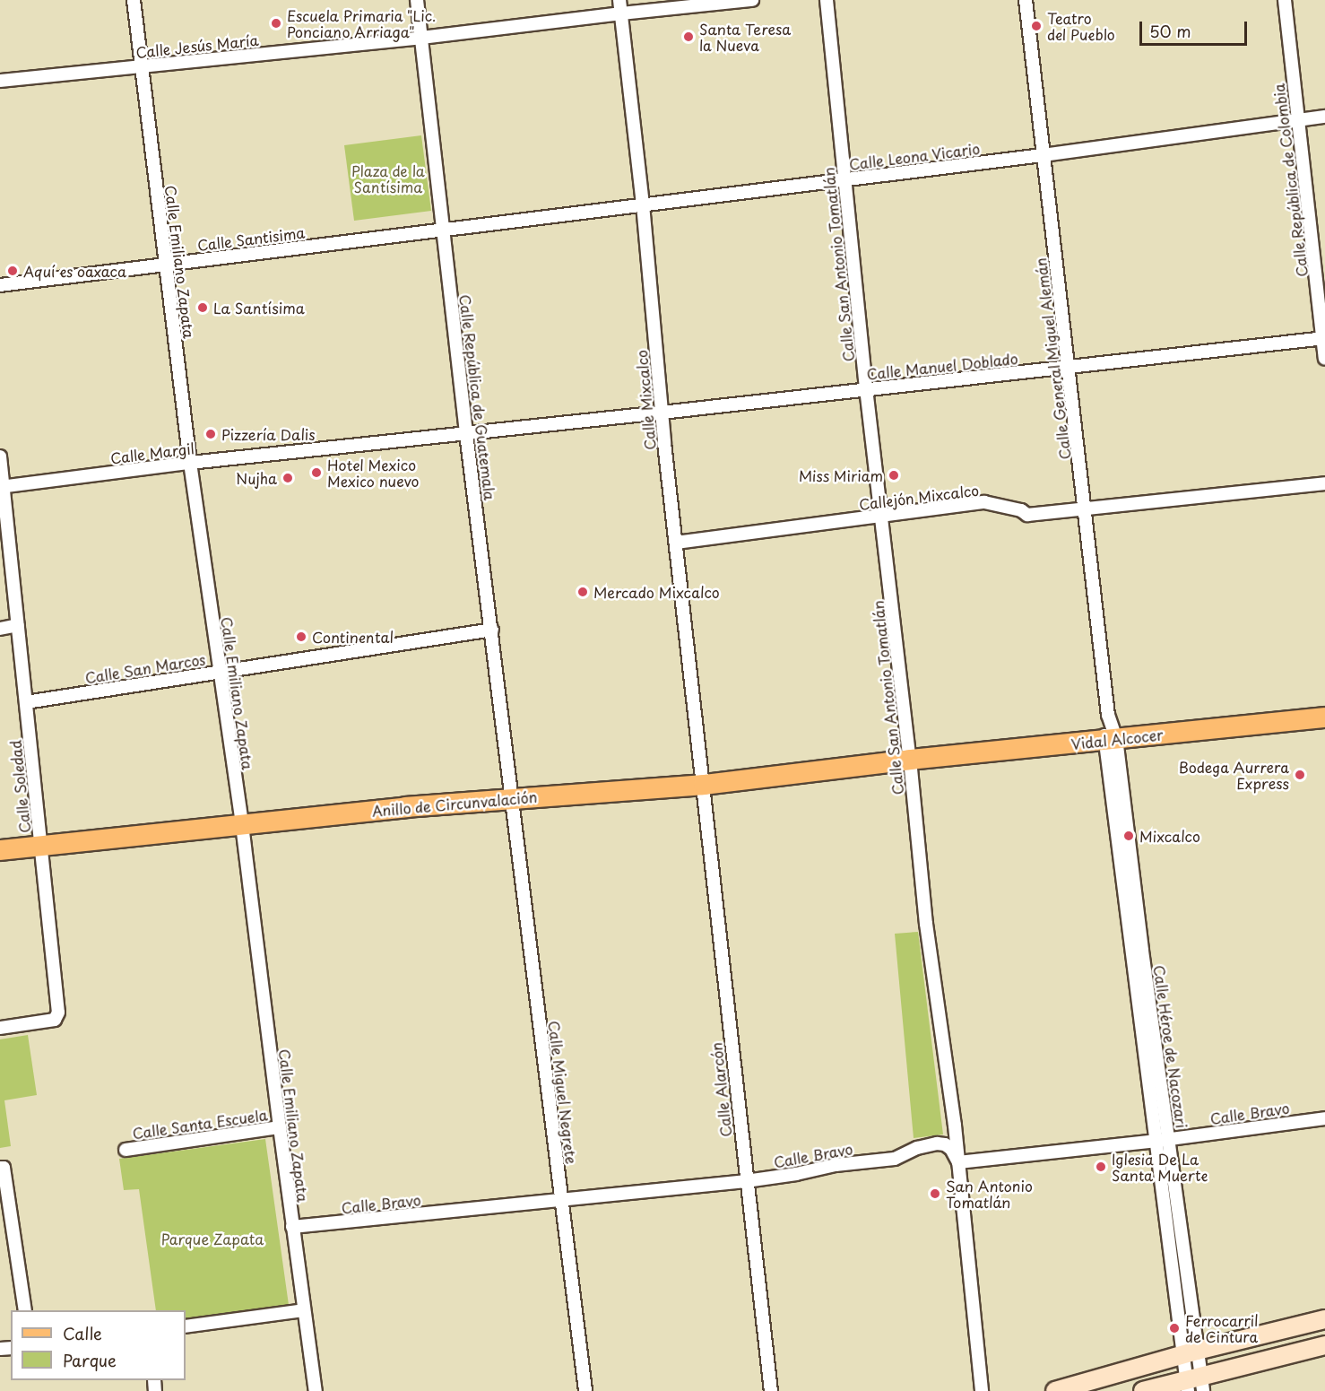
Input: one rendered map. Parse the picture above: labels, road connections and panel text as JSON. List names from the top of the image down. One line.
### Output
{"streets":{"main road":["Vidal Alcocer","Anillo de Circunvalación"],"street":["Calle Jesús María","Calle Leona Vicario","Calle República de Colombia","Calle Santisima","Calle Emiliano Zapata","Calle San Antonio Tomatlán","Calle General Miguel Alemán","Calle Manuel Doblado","Calle República de Guatemala","Calle Mixcalco","Calle Margil","Callejón Mixcalco","Calle San Marcos","Calle Soledad","Calle Héroe de Nacozari","Calle Alarcón","Calle Miguel Negrete","Calle Bravo","Calle Santa Escuela"]},"crossings":[["Calle Jesús María","Calle Emiliano Zapata"],["Calle Jesús María","Calle República de Guatemala"],["Calle Jesús María","Calle Mixcalco"],["Calle Leona Vicario","Calle República de Colombia"],["Calle Leona Vicario","Calle Santisima"],["Calle Leona Vicario","Calle San Antonio Tomatlán"],["Calle Leona Vicario","Calle General Miguel Alemán"],["Calle Leona Vicario","Calle República de Guatemala"],["Calle Leona Vicario","Calle Mixcalco"],["Calle República de Colombia","Calle Manuel Doblado"],["Calle Santisima","Calle Emiliano Zapata"],["Calle Santisima","Calle República de Guatemala"],["Calle Emiliano Zapata","Calle Margil"],["Calle Emiliano Zapata","Calle San Marcos"],["Calle Emiliano Zapata","Anillo de Circunvalación"],["Calle Emiliano Zapata","Calle Bravo"],["Calle Emiliano Zapata","Calle Santa Escuela"],["Calle San Antonio Tomatlán","Calle Manuel Doblado"],["Calle San Antonio Tomatlán","Callejón Mixcalco"],["Calle San Antonio Tomatlán","Vidal Alcocer"],["Calle San Antonio Tomatlán","Anillo de Circunvalación"],["Calle San Antonio Tomatlán","Calle Bravo"],["Calle General Miguel Alemán","Calle Manuel Doblado"],["Calle General Miguel Alemán","Callejón Mixcalco"],["Calle General Miguel Alemán","Vidal Alcocer"],["Calle General Miguel Alemán","Calle Héroe de Nacozari"],["Calle Manuel Doblado","Calle República de Guatemala"],["Calle Manuel Doblado","Calle Mixcalco"],["Calle Manuel Doblado","Calle Margil"],["Calle República de Guatemala","Calle Margil"],["Calle República de Guatemala","Calle San Marcos"],["Calle República de Guatemala","Anillo de Circunvalación"],["Calle República de Guatemala","Calle Miguel Negrete"],["Calle Mixcalco","Callejón Mixcalco"],["Calle Mixcalco","Anillo de Circunvalación"],["Calle Mixcalco","Calle Alarcón"],["Calle Margil","Calle Soledad"],["Calle San Marcos","Calle Soledad"],["Vidal Alcocer","Anillo de Circunvalación"],["Vidal Alcocer","Calle Héroe de Nacozari"],["Calle Soledad","Anillo de Circunvalación"],["Anillo de Circunvalación","Calle Alarcón"],["Anillo de Circunvalación","Calle Miguel Negrete"],["Calle Héroe de Nacozari","Calle Bravo"],["Calle Alarcón","Calle Bravo"],["Calle Miguel Negrete","Calle Bravo"]],"parks":["Plaza de la Santísima","Parque Zapata"],"places":["Escuela Primaria \"Lic. Ponciano Arriaga\"","Teatro del Pueblo","Santa Teresa la Nueva","Aquí es oaxaca","La Santísima","Pizzería Dalis","Hotel Mexico Mexico nuevo","Miss Miriam","Nujha","Mercado Mixcalco","Continental","Bodega Aurrera Express","Mixcalco","Iglesia De La Santa Muerte","San Antonio Tomatlán","Ferrocarril de Cintura"],"legend":["Calle","Parque"],"scale_bar":"50 m"}
